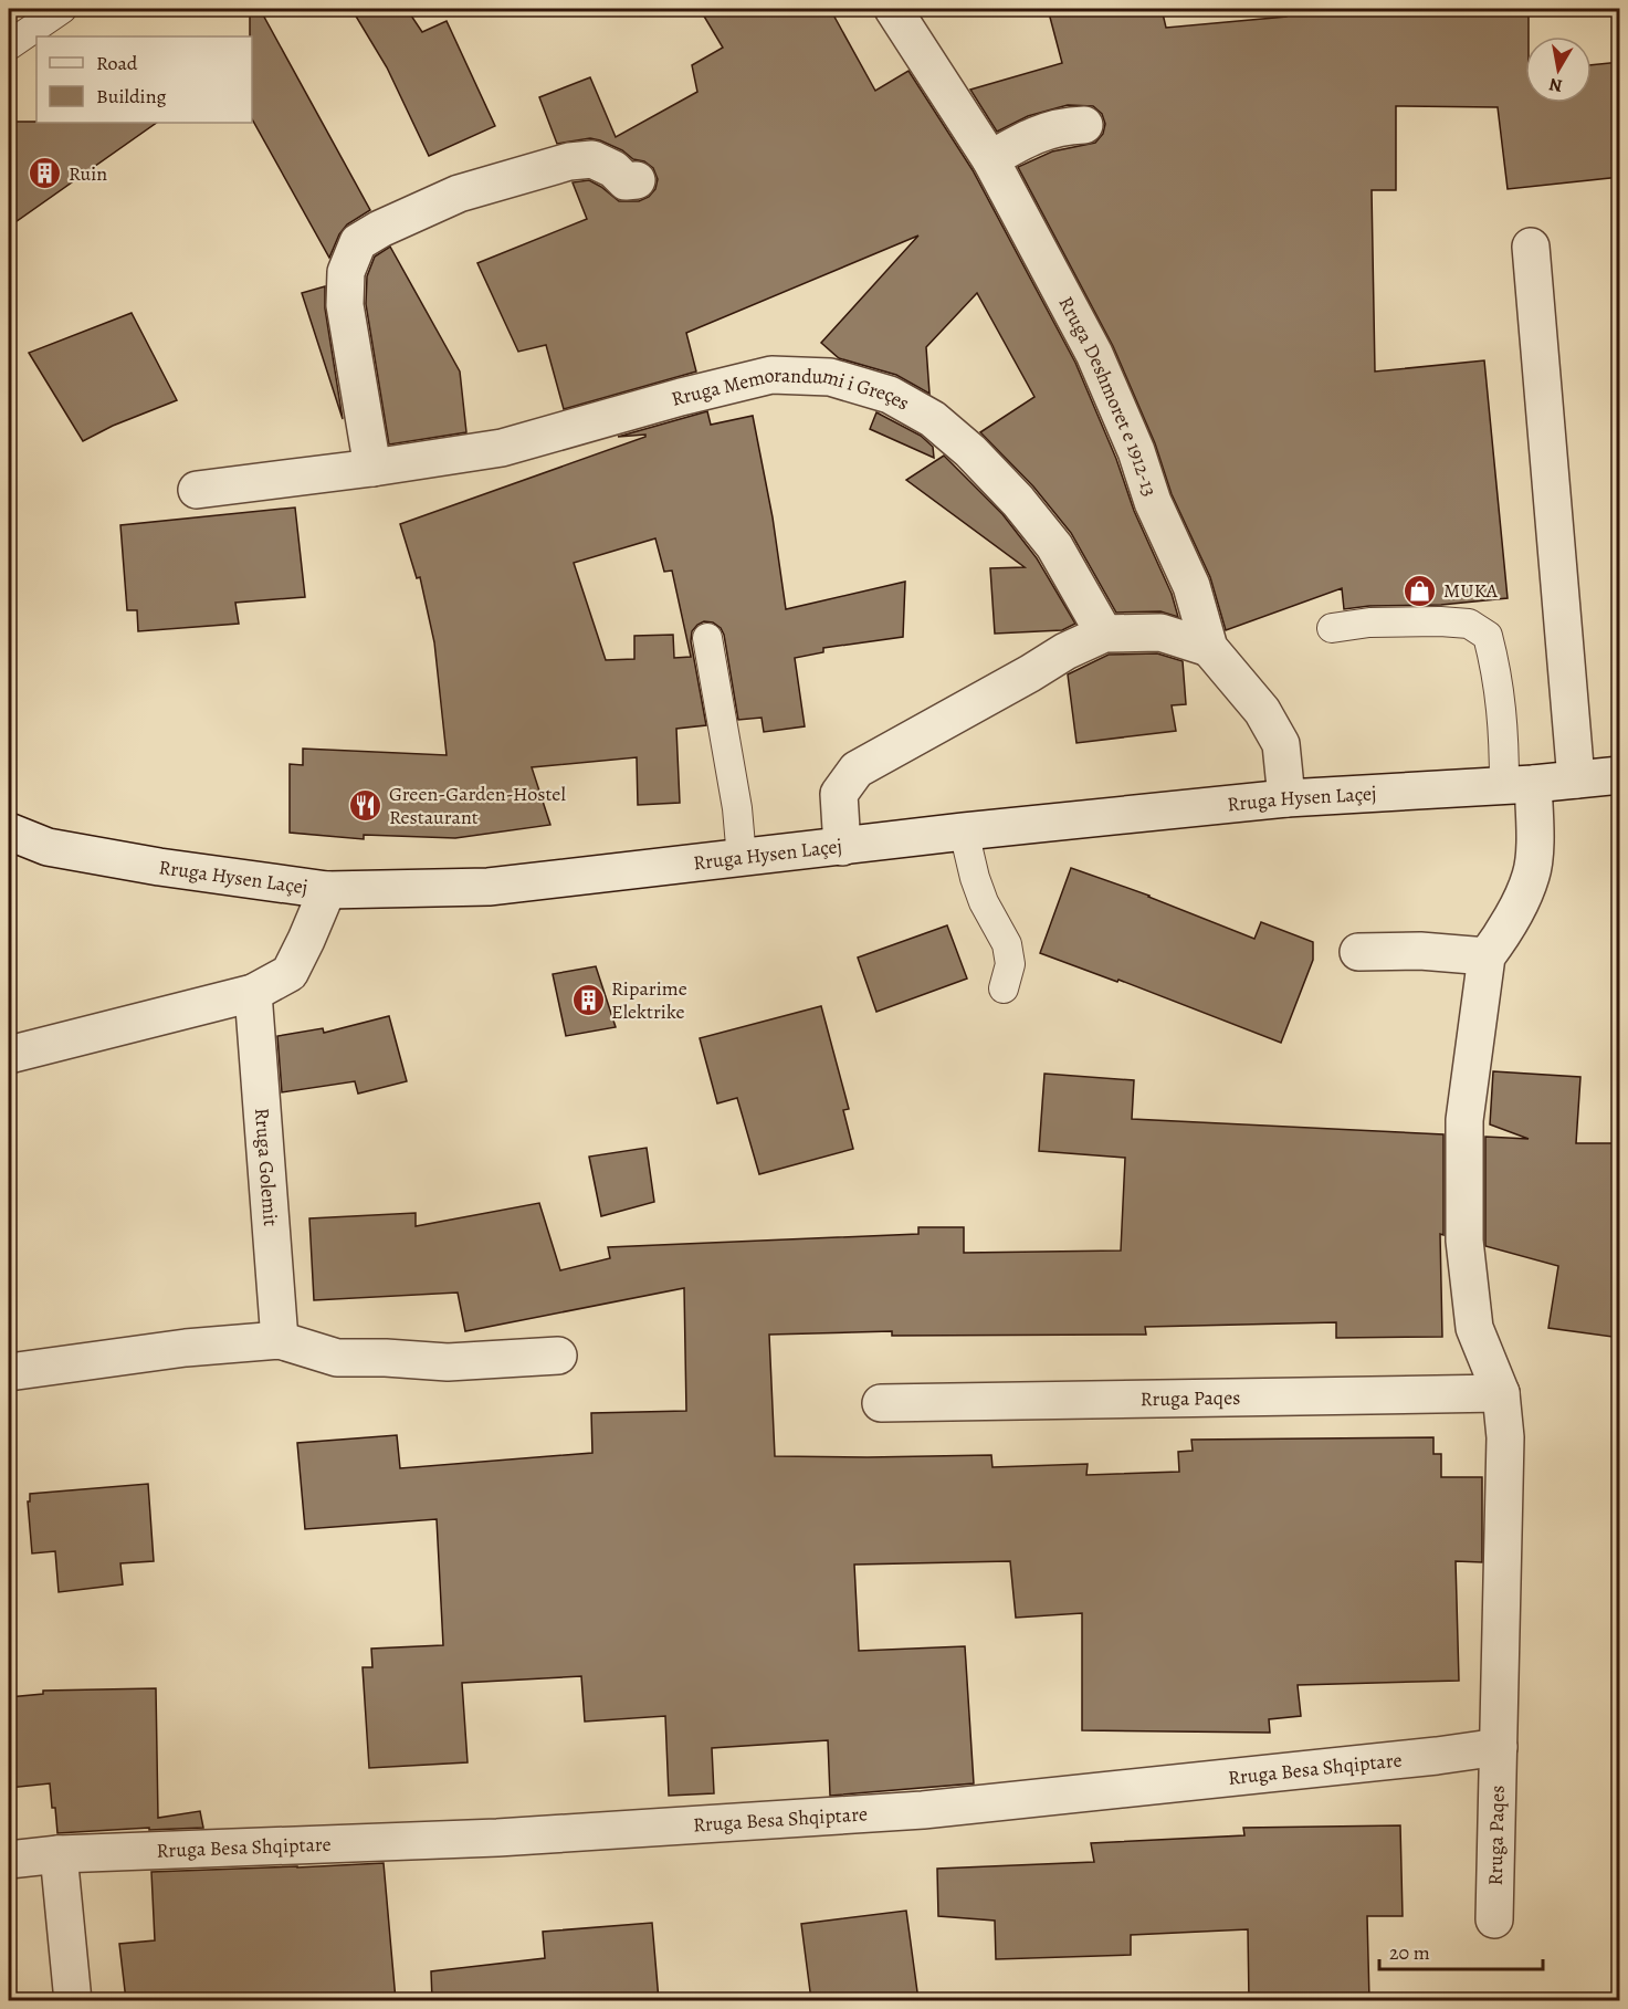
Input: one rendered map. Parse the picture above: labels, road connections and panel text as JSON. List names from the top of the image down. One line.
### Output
{"streets":{"street":["Rruga Deshmoret e 1912-13","Rruga Memorandumi i Greçes","Rruga Hysen Laçej","Rruga Golemit","Rruga Paqes","Rruga Besa Shqiptare"]},"crossings":[["Rruga Deshmoret e 1912-13","Rruga Hysen Laçej"],["Rruga Paqes","Rruga Besa Shqiptare"]],"places":{"building":["Ruin","Riparime Elektrike"],"shop":["MUKA"],"restaurant":["Green-Garden-Hostel Restaurant"]},"legend":["Road","Building"],"scale_bar":"20 m","north":"bottom"}
